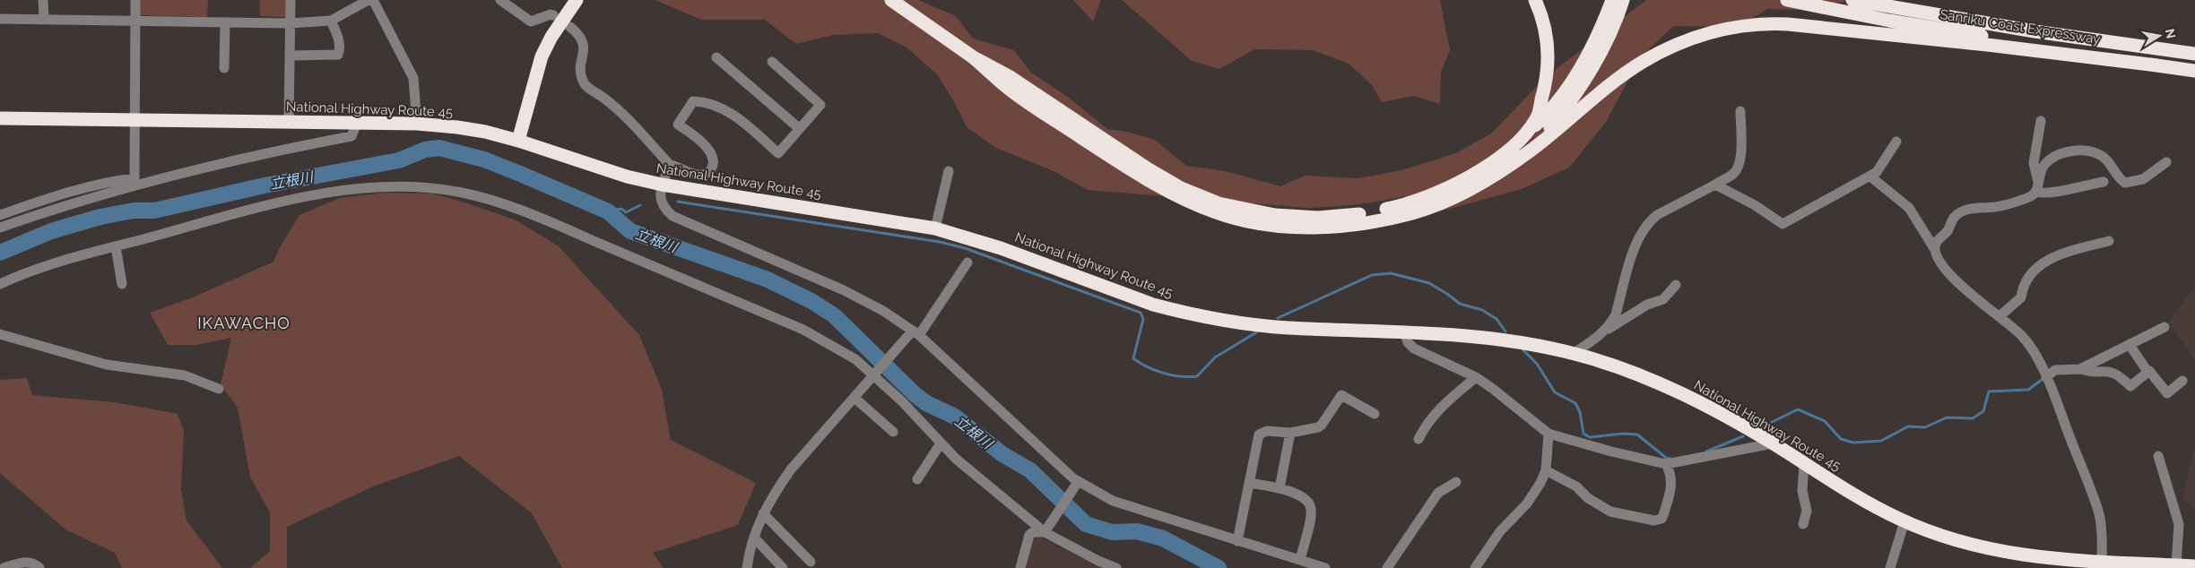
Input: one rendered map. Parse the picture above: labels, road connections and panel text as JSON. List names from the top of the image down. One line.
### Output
{"streets":{"highway":["Sanriku Coast Expressway","National Highway Route 45"]},"districts":["IKAWACHO"],"water":["立根川"],"north":"right"}
